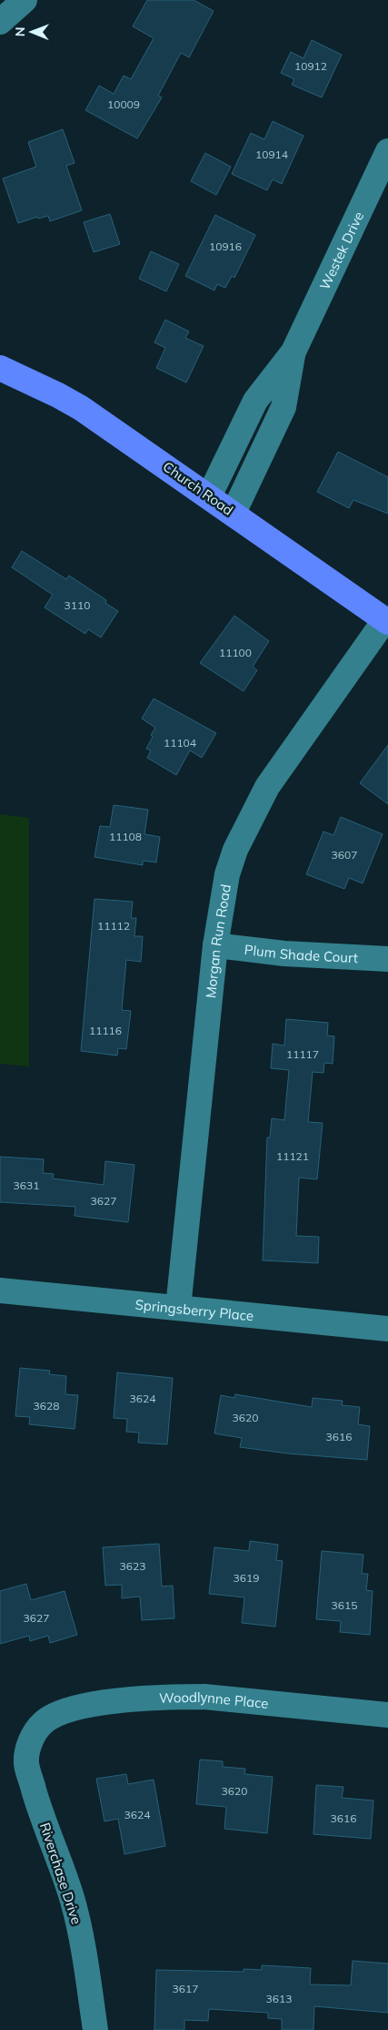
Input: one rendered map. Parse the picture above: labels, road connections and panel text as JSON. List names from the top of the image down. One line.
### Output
{"streets":{"main road":["Church Road"],"street":["Westek Drive","Morgan Run Road","Plum Shade Court","Springsberry Place","Woodlynne Place","Riverchase Drive"]},"crossings":[["Westek Drive","Church Road"],["Church Road","Morgan Run Road"],["Morgan Run Road","Plum Shade Court"],["Morgan Run Road","Springsberry Place"],["Woodlynne Place","Riverchase Drive"]],"house_numbers":["10912","10009","10914","10916","3110","11100","11104","11108","3607","11112","11116","11117","11121","3631","3627","3624","3628","3620","3616","3623","3619","3615","3627","3620","3624","3616","3617","3613"],"north":"left"}
